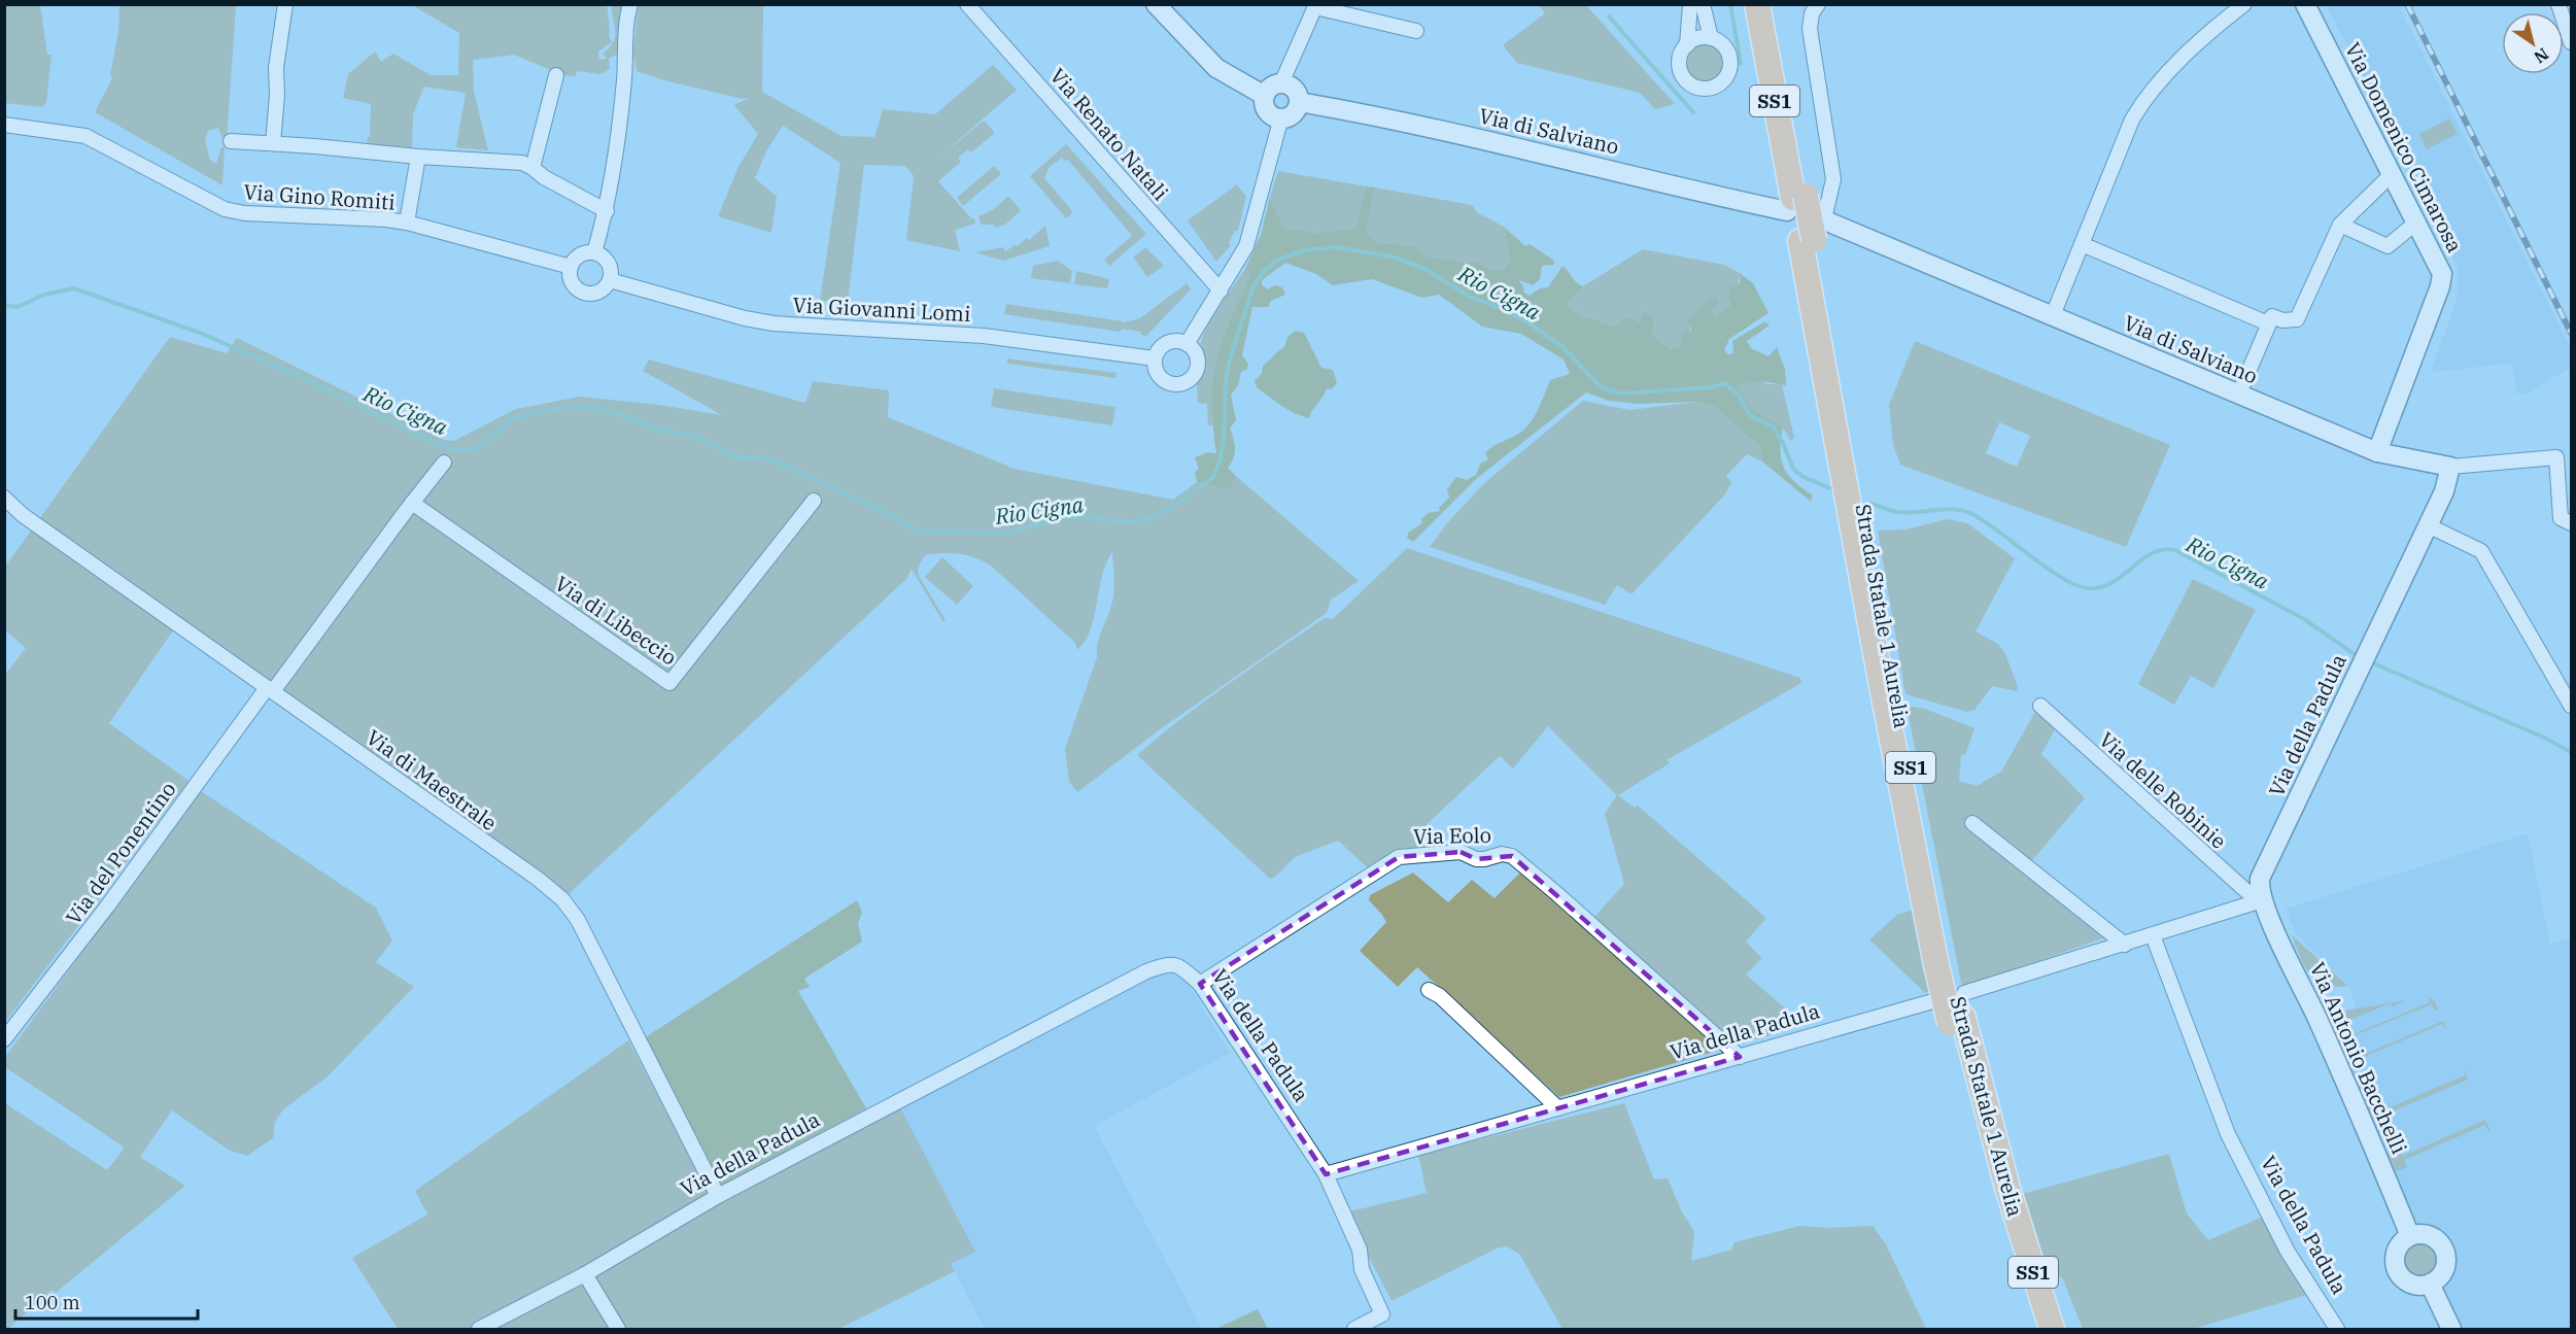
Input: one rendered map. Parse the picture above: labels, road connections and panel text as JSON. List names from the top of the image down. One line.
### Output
{"streets":{"highway":["SS1","Strada Statale 1 Aurelia"],"street":["Via di Salviano","Via Renato Natali","Via Domenico Cimarosa","Via Gino Romiti","Via Giovanni Lomi","Via di Libeccio","Via della Padula","Via di Maestrale","Via delle Robinie","Via Eolo","Via del Ponentino","Via Antonio Bacchelli"]},"crossings":[["Via di Salviano","Via Domenico Cimarosa"],["Via di Salviano","Strada Statale 1 Aurelia"],["Via di Salviano","Via della Padula"],["Via Gino Romiti","Via Giovanni Lomi"],["Via della Padula","Via di Maestrale"],["Via della Padula","Via delle Robinie"],["Via della Padula","Via Eolo"],["Via della Padula","Via Antonio Bacchelli"],["Via di Maestrale","Via del Ponentino"],["Via delle Robinie","Via Antonio Bacchelli"]],"water":["Rio Cigna"],"scale_bar":"100 m","north":"bottom right"}
